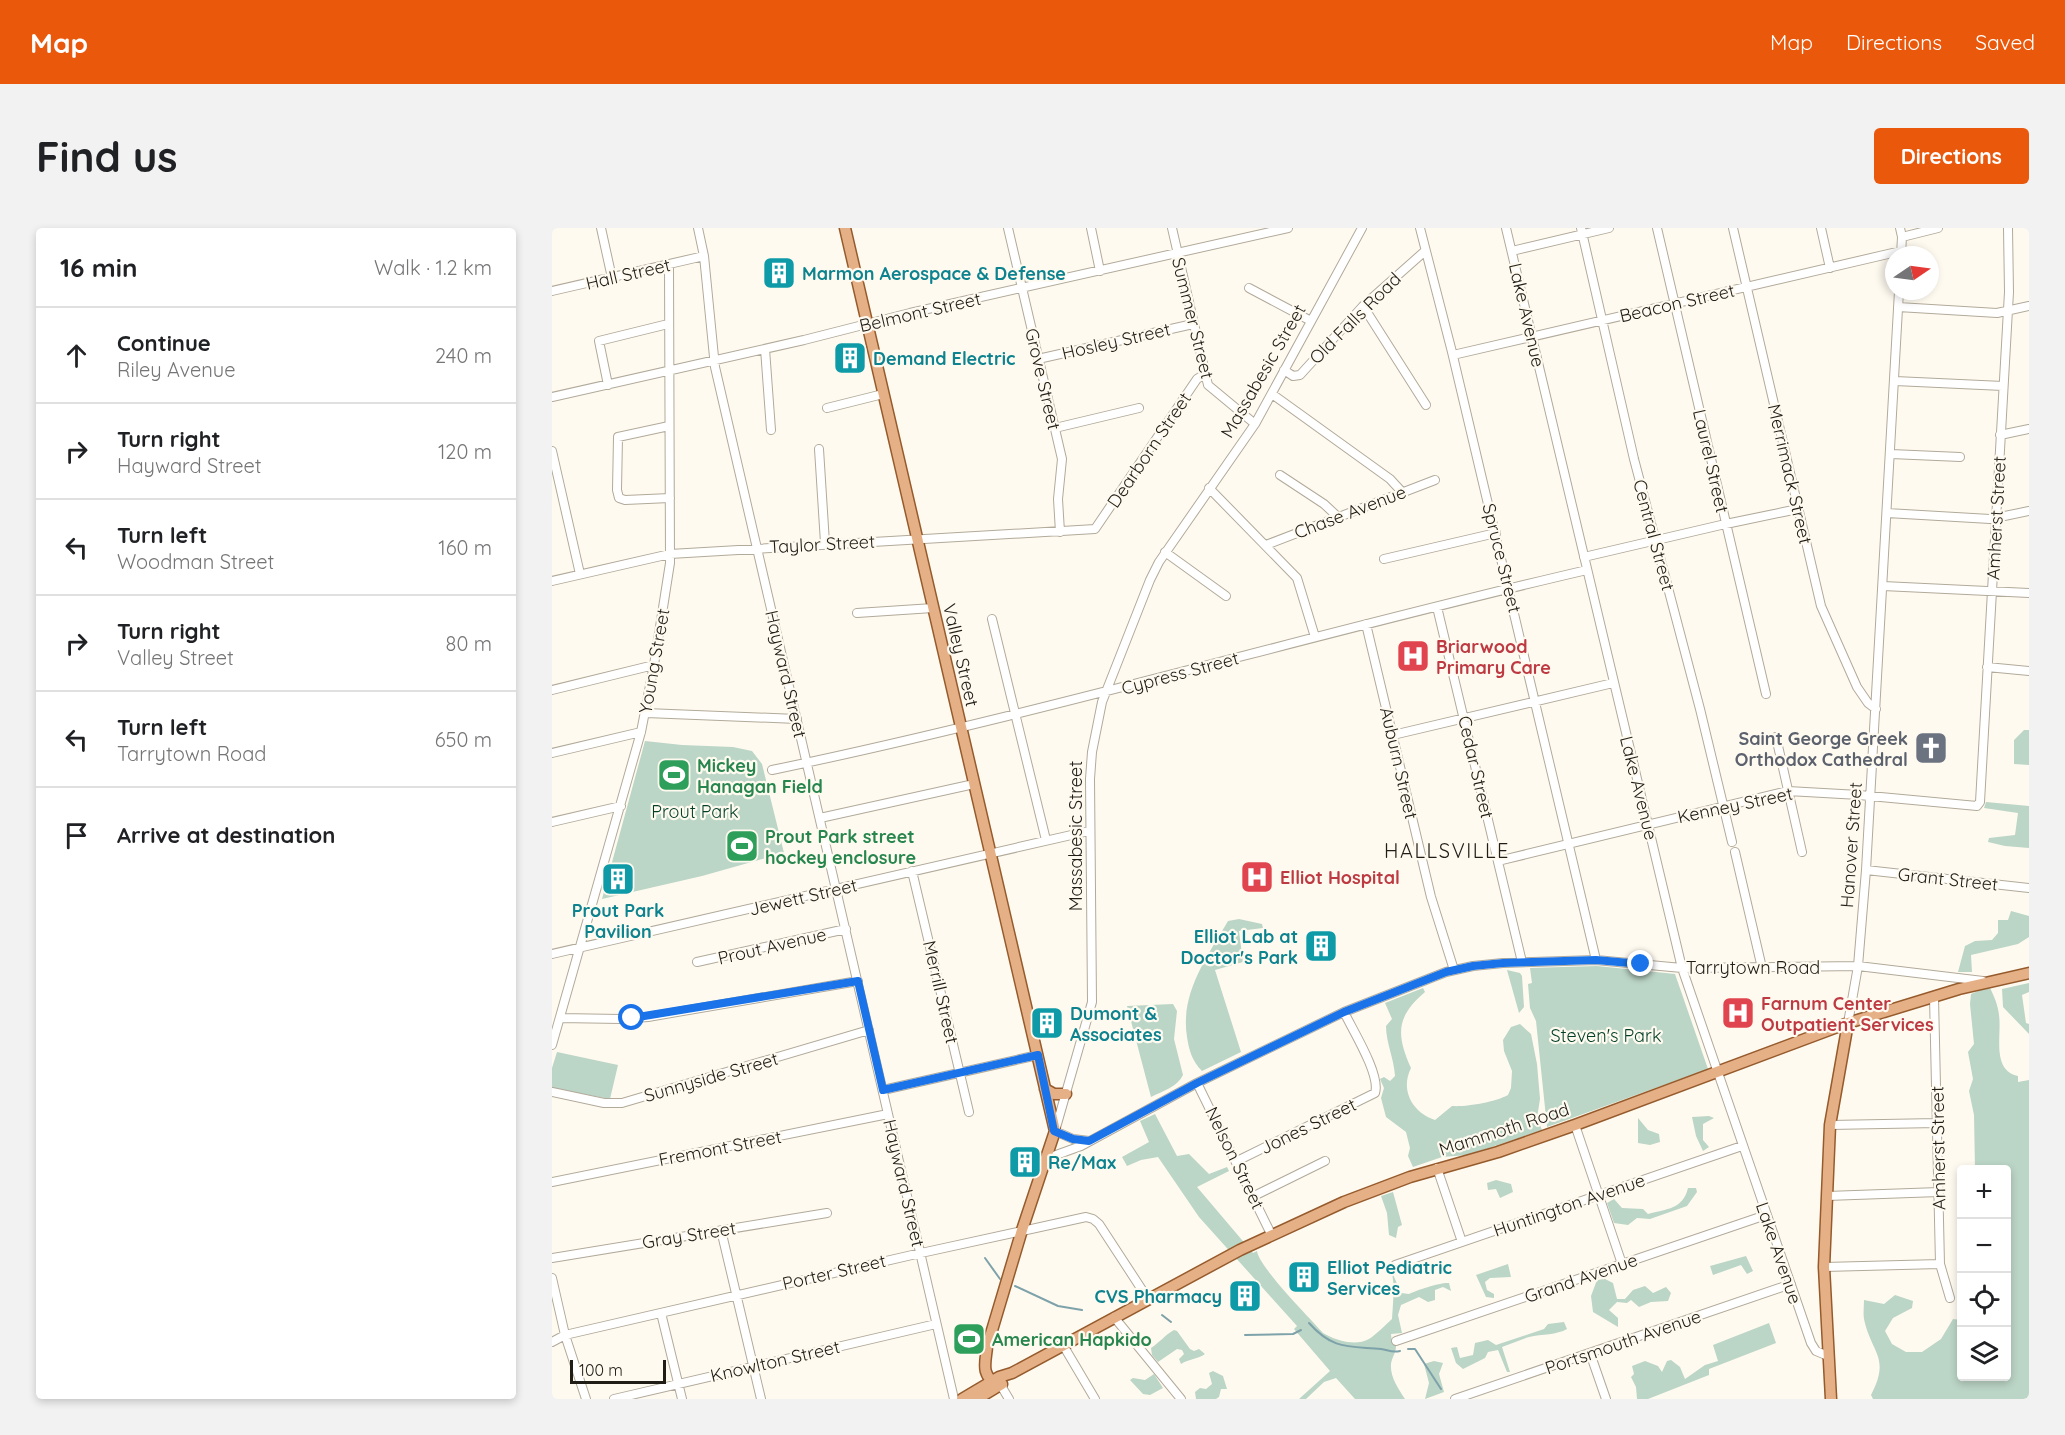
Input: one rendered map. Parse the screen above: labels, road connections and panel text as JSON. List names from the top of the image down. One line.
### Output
{"streets":{"main road":["Massabesic Street","Valley Street","Hanover Street","Mammoth Road"],"street":["Hall Street","Beacon Street","Belmont Street","Lake Avenue","Summer Street","Old Falls Road","Hosley Street","Grove Street","Dearborn Street","Laurel Street","Merrimack Street","Chase Avenue","Amherst Street","Central Street","Taylor Street","Spruce Street","Young Street","Cypress Street","Hayward Street","Auburn Street","Cedar Street","Kenney Street","Grant Street","Jewett Street","Prout Avenue","Tarrytown Road","Merrill Street","Sunnyside Street","Jones Street","Fremont Street","Nelson Street","Huntington Avenue","Gray Street","Porter Street","Grand Avenue","Portsmouth Avenue","Knowlton Street"]},"crossings":[["Hall Street","Young Street"],["Hall Street","Hayward Street"],["Beacon Street","Lake Avenue"],["Beacon Street","Laurel Street"],["Beacon Street","Merrimack Street"],["Beacon Street","Central Street"],["Beacon Street","Spruce Street"],["Belmont Street","Summer Street"],["Belmont Street","Grove Street"],["Belmont Street","Valley Street"],["Belmont Street","Young Street"],["Belmont Street","Hayward Street"],["Lake Avenue","Cypress Street"],["Lake Avenue","Kenney Street"],["Lake Avenue","Hanover Street"],["Lake Avenue","Tarrytown Road"],["Lake Avenue","Mammoth Road"],["Lake Avenue","Huntington Avenue"],["Lake Avenue","Grand Avenue"],["Lake Avenue","Portsmouth Avenue"],["Summer Street","Hosley Street"],["Summer Street","Massabesic Street"],["Summer Street","Dearborn Street"],["Old Falls Road","Massabesic Street"],["Old Falls Road","Spruce Street"],["Hosley Street","Grove Street"],["Massabesic Street","Valley Street"],["Massabesic Street","Cypress Street"],["Massabesic Street","Jewett Street"],["Massabesic Street","Tarrytown Road"],["Massabesic Street","Mammoth Road"],["Massabesic Street","Porter Street"],["Grove Street","Taylor Street"],["Dearborn Street","Taylor Street"],["Merrimack Street","Hanover Street"],["Amherst Street","Kenney Street"],["Amherst Street","Mammoth Road"],["Central Street","Kenney Street"],["Taylor Street","Valley Street"],["Taylor Street","Young Street"],["Taylor Street","Hayward Street"],["Spruce Street","Cypress Street"],["Spruce Street","Kenney Street"],["Spruce Street","Tarrytown Road"],["Valley Street","Cypress Street"],["Valley Street","Jewett Street"],["Young Street","Jewett Street"],["Cypress Street","Hayward Street"],["Cypress Street","Auburn Street"],["Cypress Street","Cedar Street"],["Hayward Street","Jewett Street"],["Hayward Street","Prout Avenue"],["Hayward Street","Sunnyside Street"],["Hayward Street","Fremont Street"],["Hayward Street","Porter Street"],["Hayward Street","Knowlton Street"],["Auburn Street","Tarrytown Road"],["Cedar Street","Kenney Street"],["Cedar Street","Tarrytown Road"],["Kenney Street","Hanover Street"],["Hanover Street","Grant Street"],["Hanover Street","Tarrytown Road"],["Hanover Street","Mammoth Road"],["Jewett Street","Merrill Street"],["Tarrytown Road","Jones Street"],["Tarrytown Road","Mammoth Road"],["Tarrytown Road","Nelson Street"],["Jones Street","Nelson Street"],["Mammoth Road","Nelson Street"],["Mammoth Road","Porter Street"]],"districts":["HALLSVILLE"],"parks":["Prout Park","Steven's Park"],"places":{"building":["Marmon Aerospace & Defense","Demand Electric","Prout Park Pavilion","Elliot Lab at Doctor's Park","Dumont & Associates","Re/Max","Elliot Pediatric Services","CVS Pharmacy"],"hospital":["Briarwood Primary Care","Elliot Hospital","Farnum Center Outpatient Services"],"church":["Saint George Greek Orthodox Cathedral"],"sports":["Mickey Hanagan Field","Prout Park street hockey enclosure","American Hapkido"]},"scale_bar":"100 m","north":"right","page":{"header":"Map","nav":["Map","Directions","Saved"],"buttons":"Directions","title":"Find us","heading":["16 min","Walk · 1.2 km"],"list":[["Continue","Riley Avenue","240 m"],["Turn right","Hayward Street","120 m"],["Turn left","Woodman Street","160 m"],["Turn right","Valley Street","80 m"],["Turn left","Tarrytown Road","650 m"],"Arrive at destination"],"map_buttons":["+","−"],"scale":"100 m"}}
